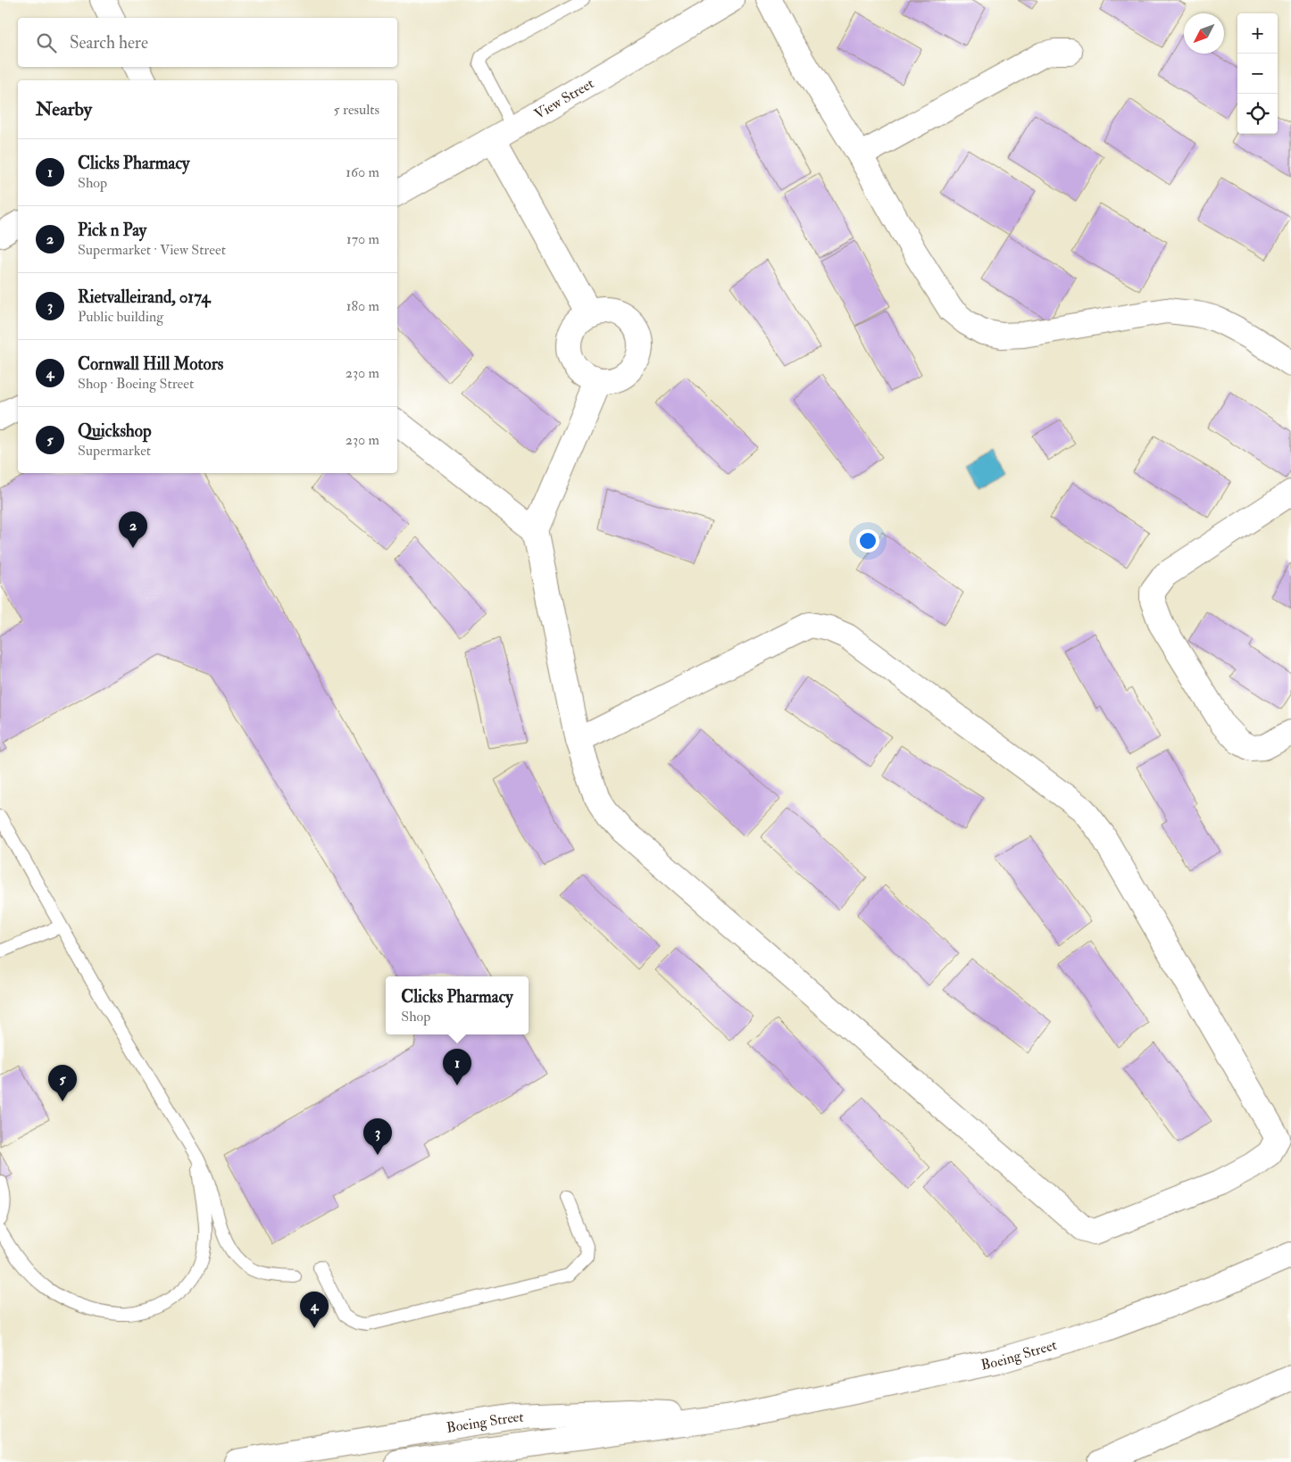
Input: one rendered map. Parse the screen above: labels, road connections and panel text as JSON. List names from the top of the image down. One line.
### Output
{"streets":{"street":["View Street","Boeing Street"]},"north":"bottom left","page":{"map_buttons":["+","−"],"search":"Search here","heading":["Nearby","5 results"],"list":[{"mark":"1","name":"Clicks Pharmacy","note":"Shop","value":"160 m"},{"mark":"2","name":"Pick n Pay","note":"Supermarket · View Street","value":"170 m"},{"mark":"3","name":"Rietvalleirand, 0174","note":"Public building","value":"180 m"},{"mark":"4","name":"Cornwall Hill Motors","note":"Shop · Boeing Street","value":"230 m"},{"mark":"5","name":"Quickshop","note":"Supermarket","value":"230 m"}],"pins":["2","1","5","3","4"],"popup":["Clicks Pharmacy","Shop"]}}
